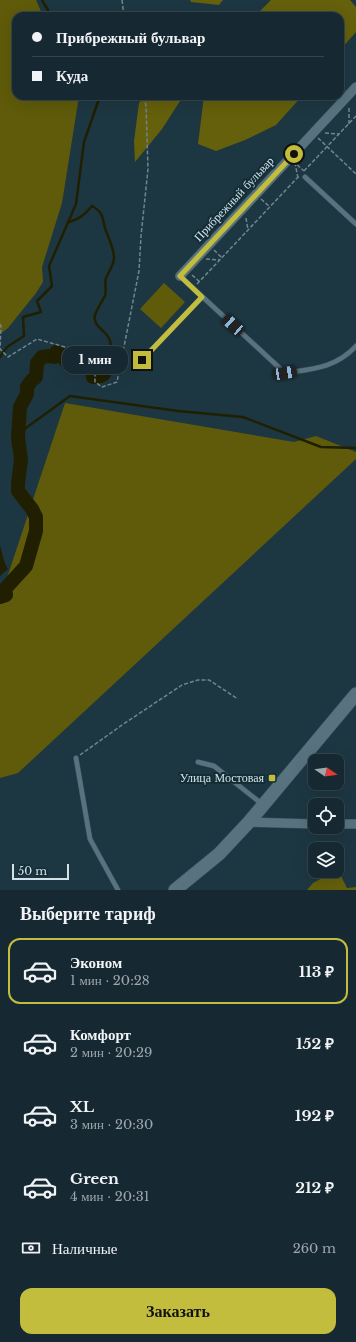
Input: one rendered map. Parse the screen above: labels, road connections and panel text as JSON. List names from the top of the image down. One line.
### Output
{"streets":{"street":["Прибрежный бульвар"]},"places":{"transit":["Улица Мостовая"]},"scale_bar":"50 m","north":"right","page":{"banner":["Прибрежный бульвар","Куда"],"bubble":"1 мин","scale":"50 m","heading":"Выберите тариф","list":[{"name":"Эконом","note":"1 мин · 20:28","value":"113 ₽"},{"name":"Комфорт","note":"2 мин · 20:29","value":"152 ₽"},{"name":"XL","note":"3 мин · 20:30","value":"192 ₽"},{"name":"Green","note":"4 мин · 20:31","value":"212 ₽"}],"pay":["Наличные","260 m"],"buttons":"Заказать"}}
